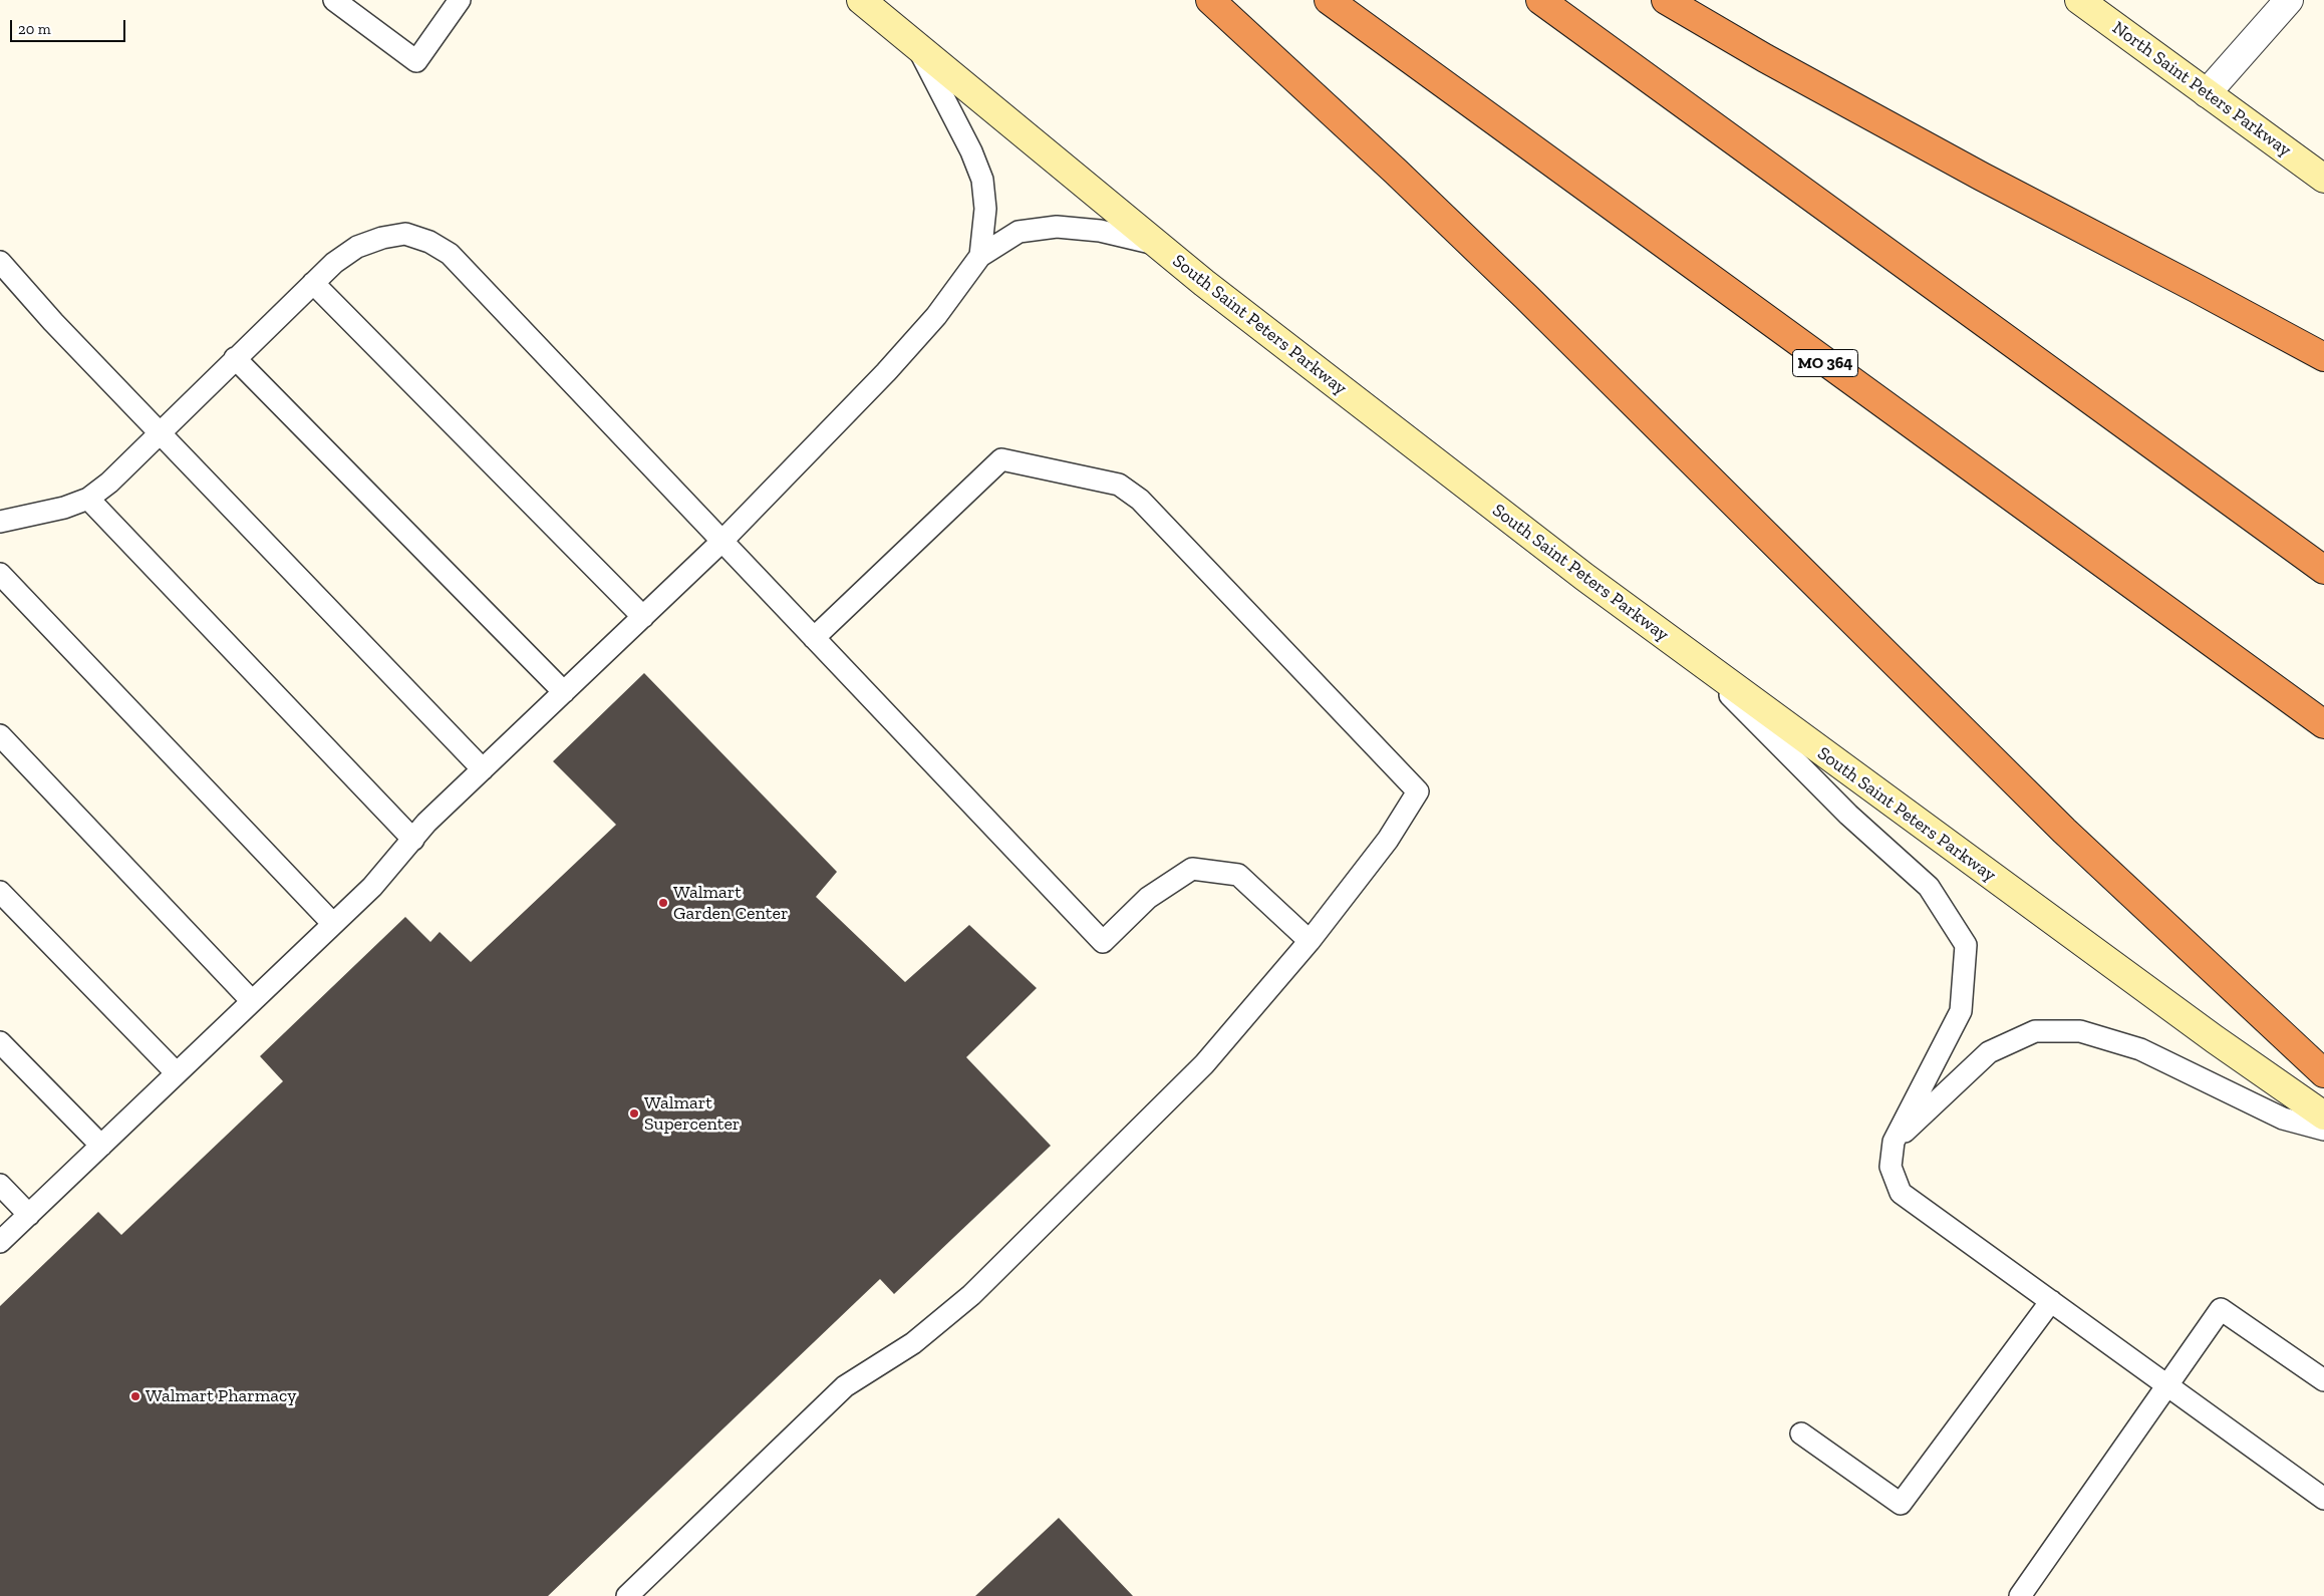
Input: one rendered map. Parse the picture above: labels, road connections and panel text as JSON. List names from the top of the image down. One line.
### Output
{"streets":{"highway":["MO 364"],"main road":["North Saint Peters Parkway","South Saint Peters Parkway"]},"places":["Walmart Garden Center","Walmart Supercenter","Walmart Pharmacy"],"scale_bar":"20 m"}
